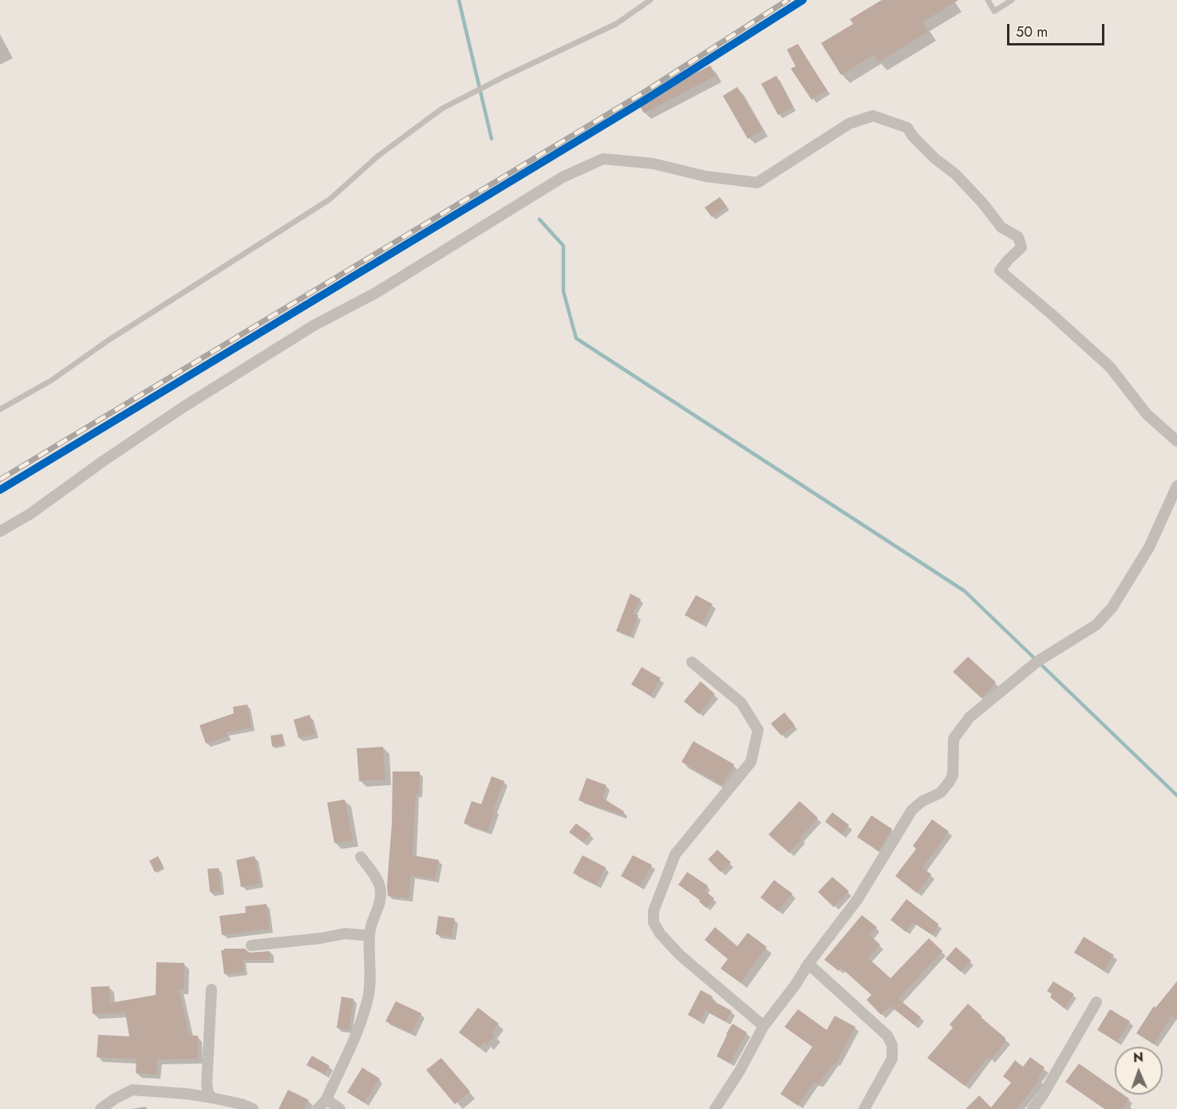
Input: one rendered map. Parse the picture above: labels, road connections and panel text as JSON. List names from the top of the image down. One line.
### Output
{"scale_bar":"50 m","north":"top"}
